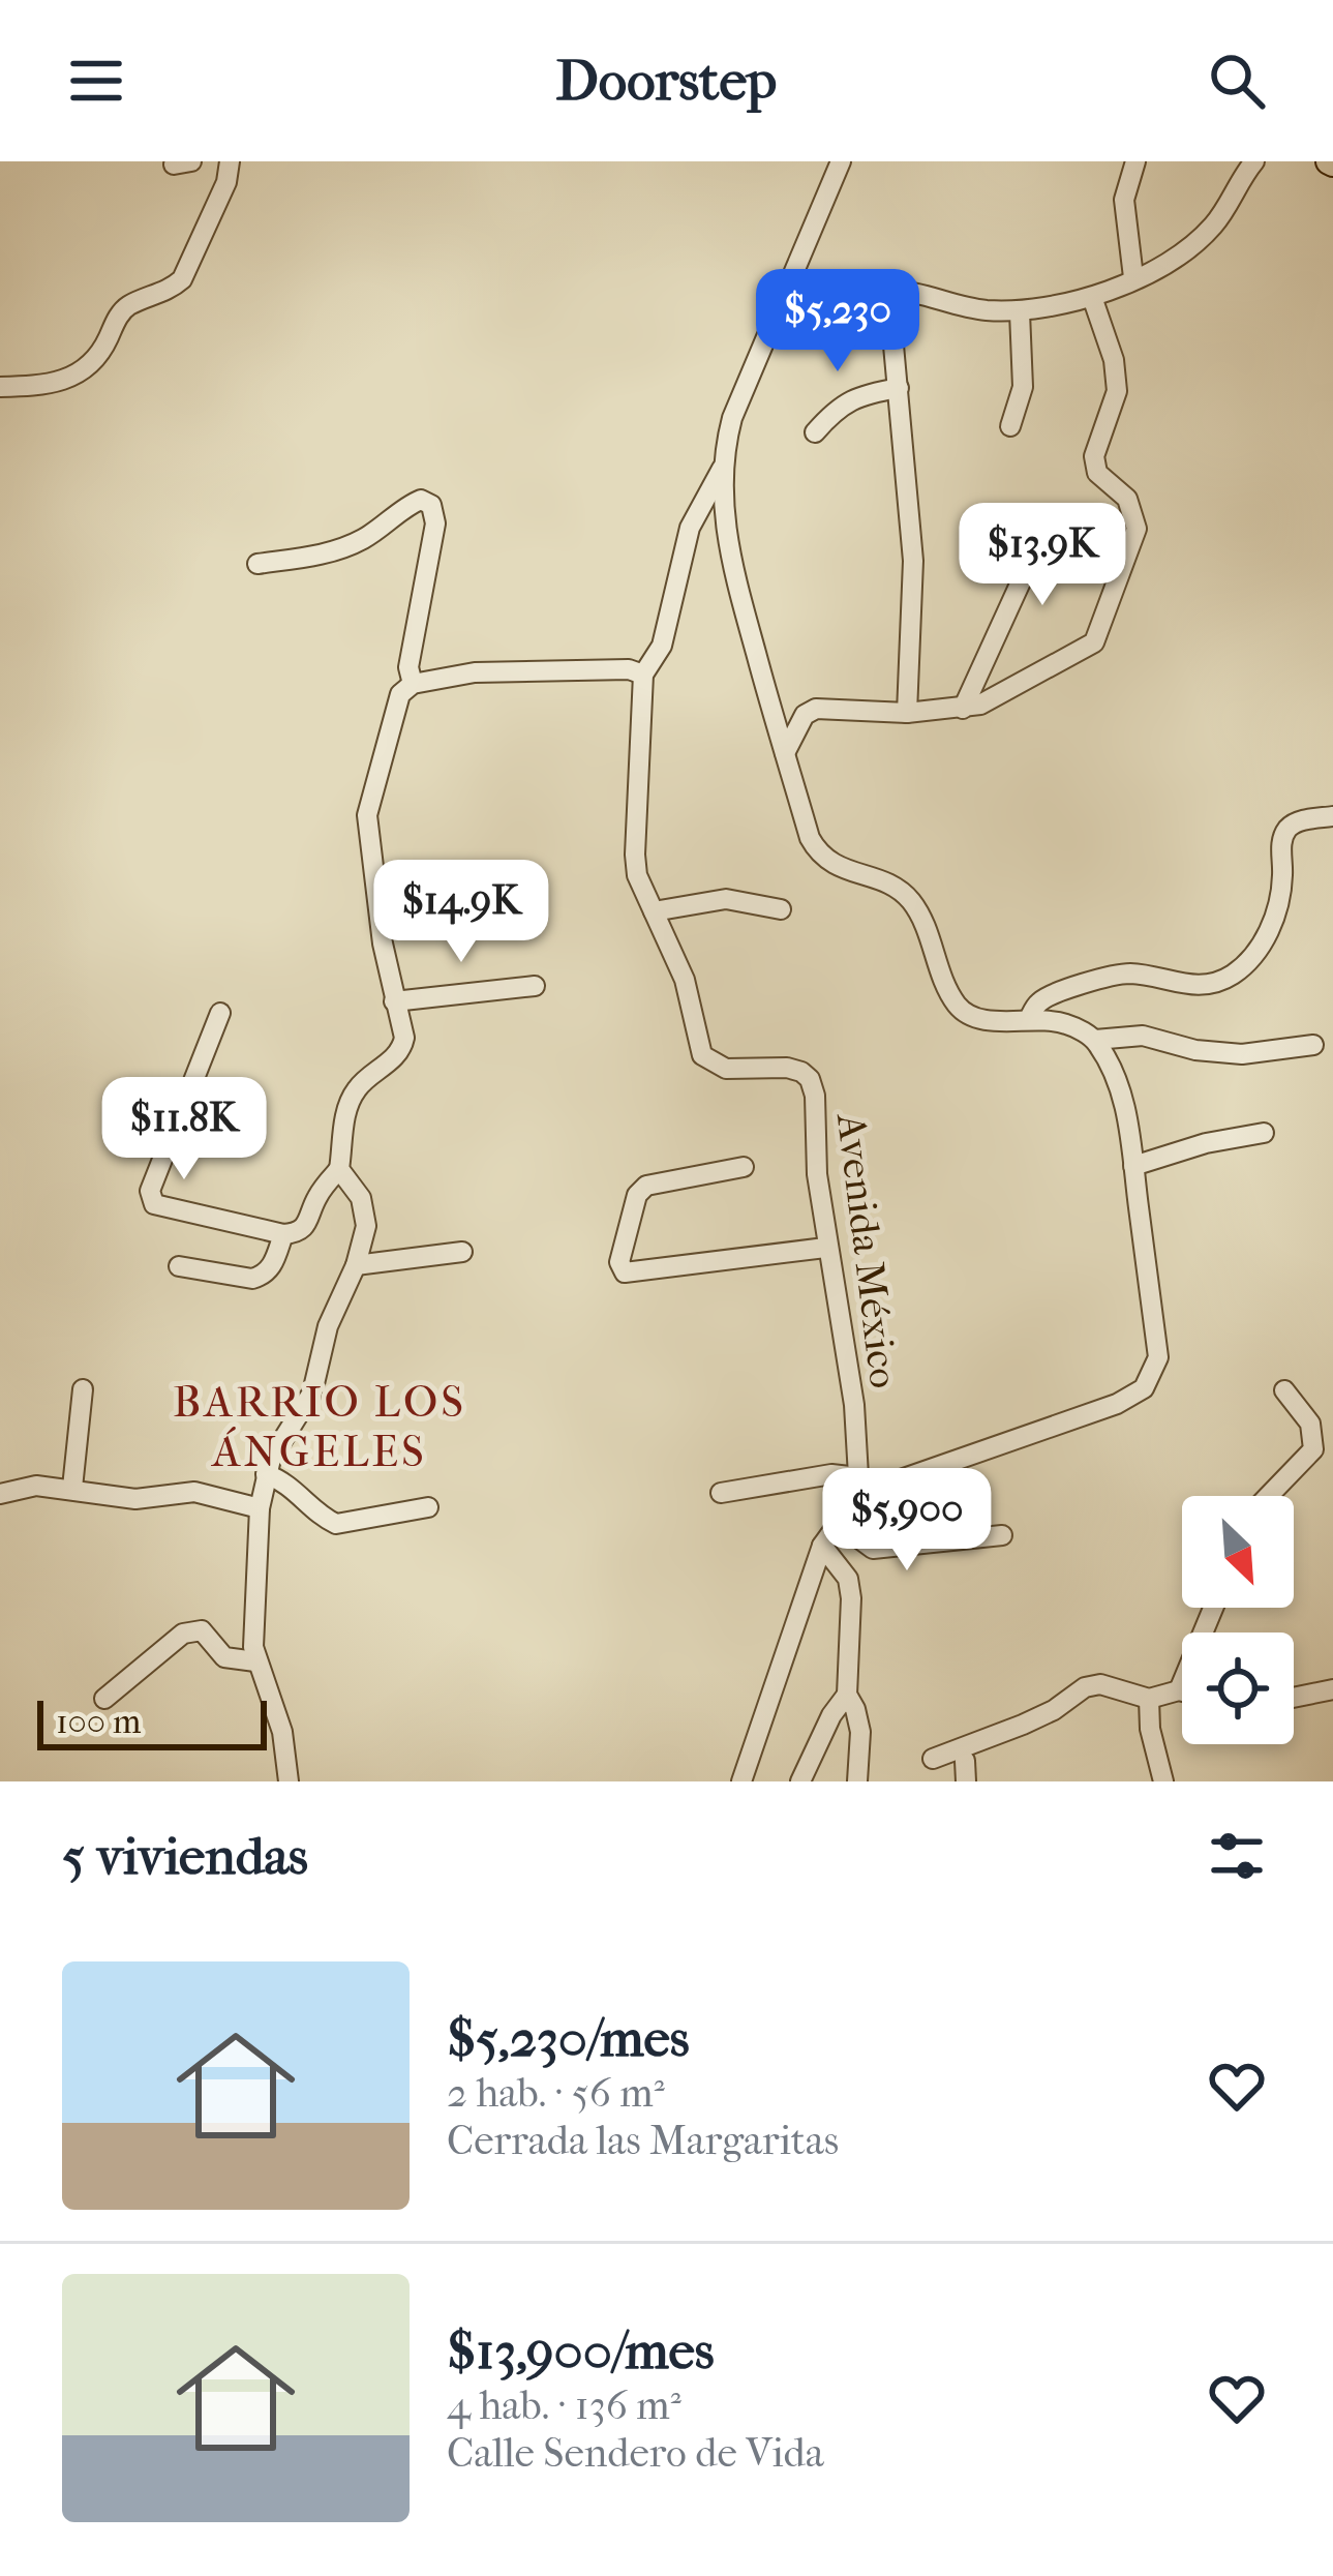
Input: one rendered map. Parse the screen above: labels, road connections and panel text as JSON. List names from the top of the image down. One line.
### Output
{"streets":{"street":["Avenida México"]},"districts":["BARRIO LOS ÁNGELES"],"scale_bar":"100 m","north":"bottom right","page":{"header":"Doorstep","price":["$5,230","$13.9K","$14.9K","$11.8K","$5,900"],"scale":"100 m","heading":"5 viviendas","list":[{"name":"$5,230/mes","note":"2 hab. · 56 m² · Cerrada las Margaritas"},{"name":"$13,900/mes","note":"4 hab. · 136 m² · Calle Sendero de Vida"}]}}
